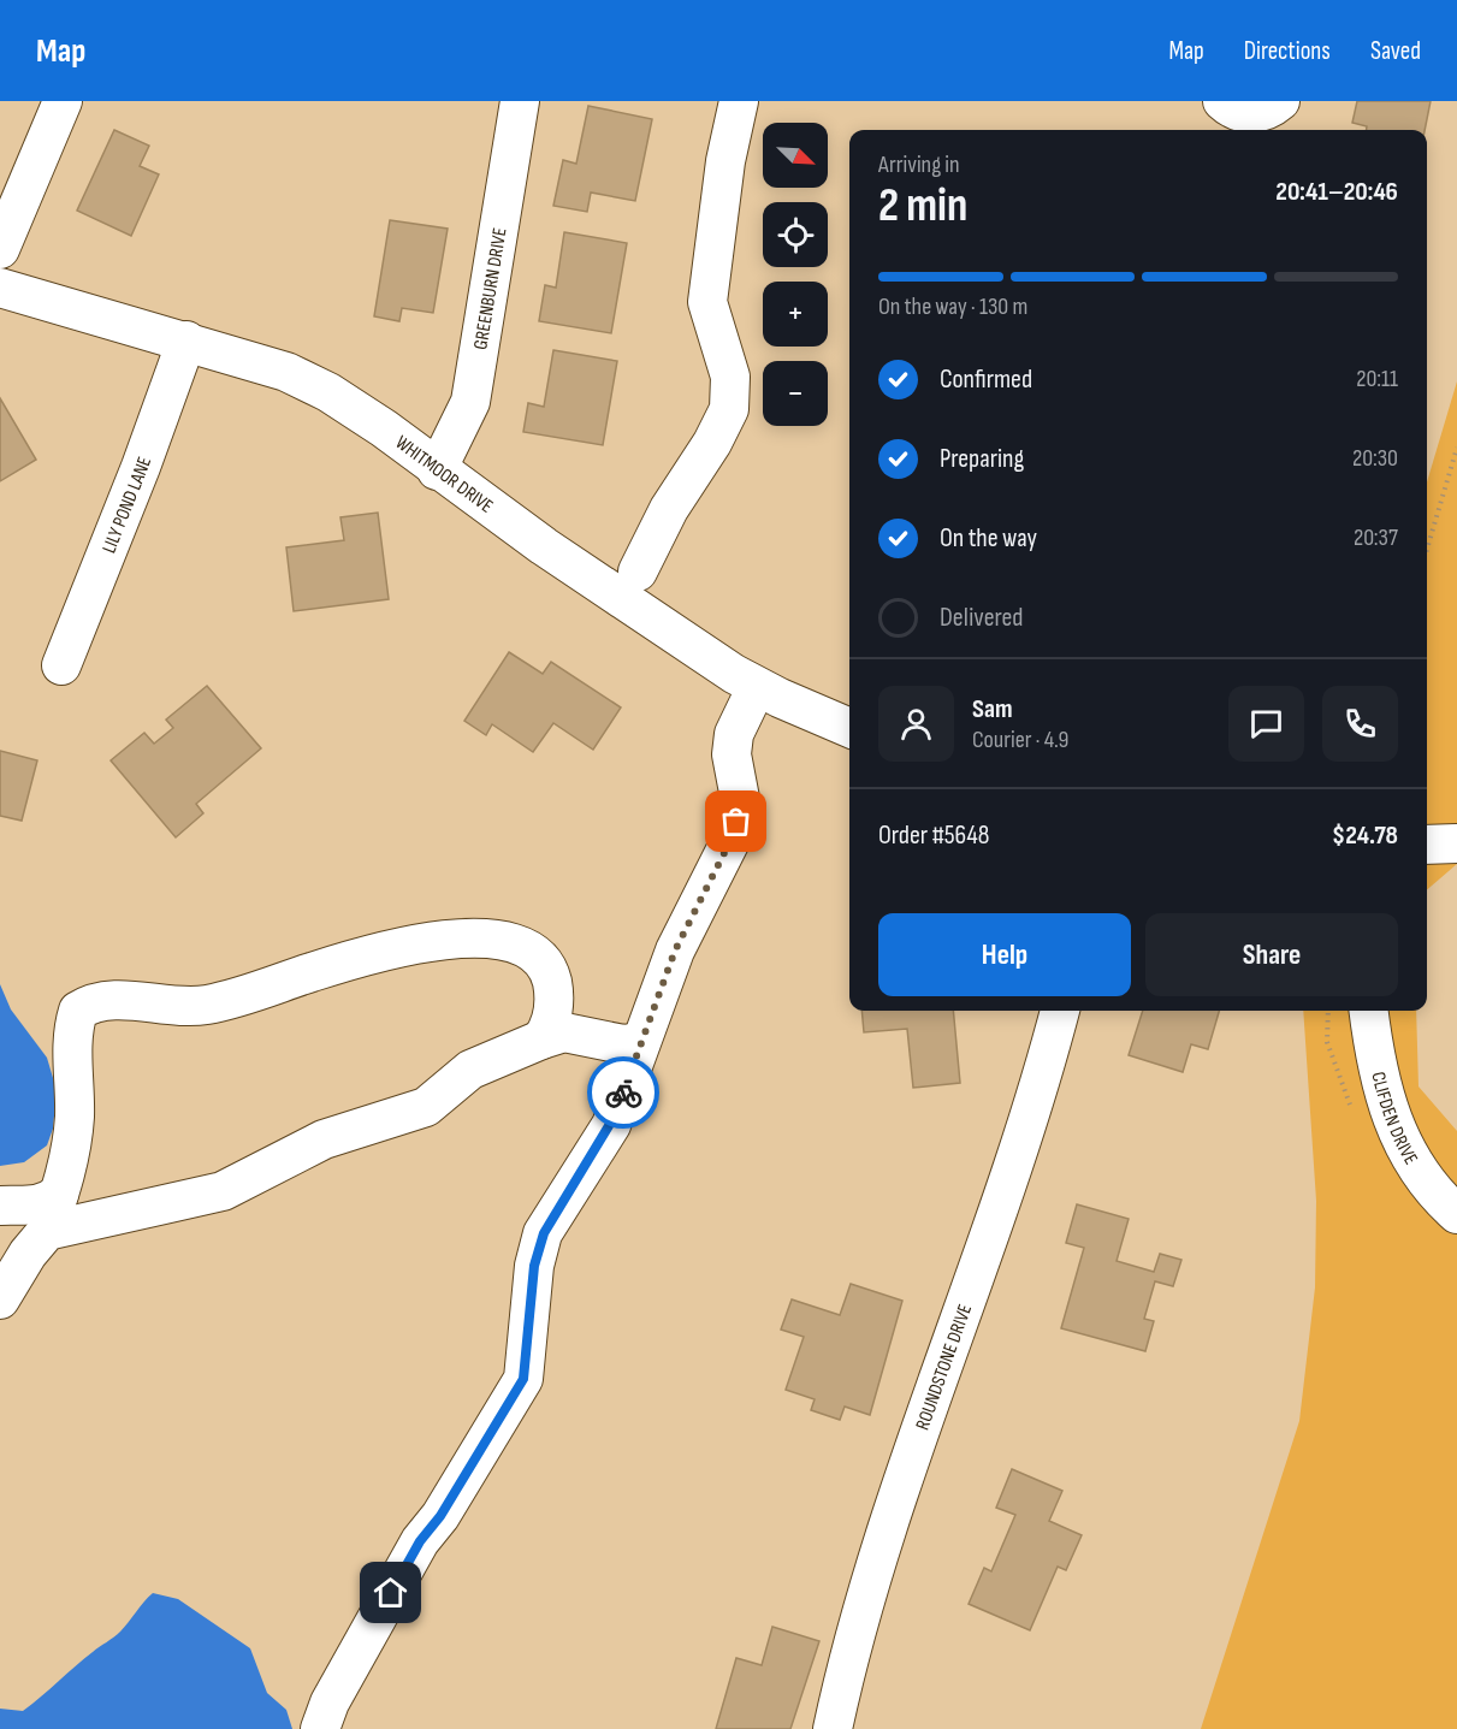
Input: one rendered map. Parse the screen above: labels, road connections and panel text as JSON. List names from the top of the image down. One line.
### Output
{"streets":{"street":["GREENBURN DRIVE","WHITMOOR DRIVE","LILY POND LANE","CLIFDEN DRIVE","ROUNDSTONE DRIVE"]},"crossings":[["GREENBURN DRIVE","WHITMOOR DRIVE"],["WHITMOOR DRIVE","LILY POND LANE"]],"north":"bottom right","page":{"header":"Map","nav":["Map","Directions","Saved"],"map_buttons":["+","−"],"heading":["2 min","Arriving in","20:41–20:46"],"panel":["Sam","Courier · 4.9","Order #5648","$24.78"],"bar":"On the way · 130 m","list":[["Confirmed","20:11"],["Preparing","20:30"],["On the way","20:37"],"Delivered"],"buttons":["Help","Share"]}}
